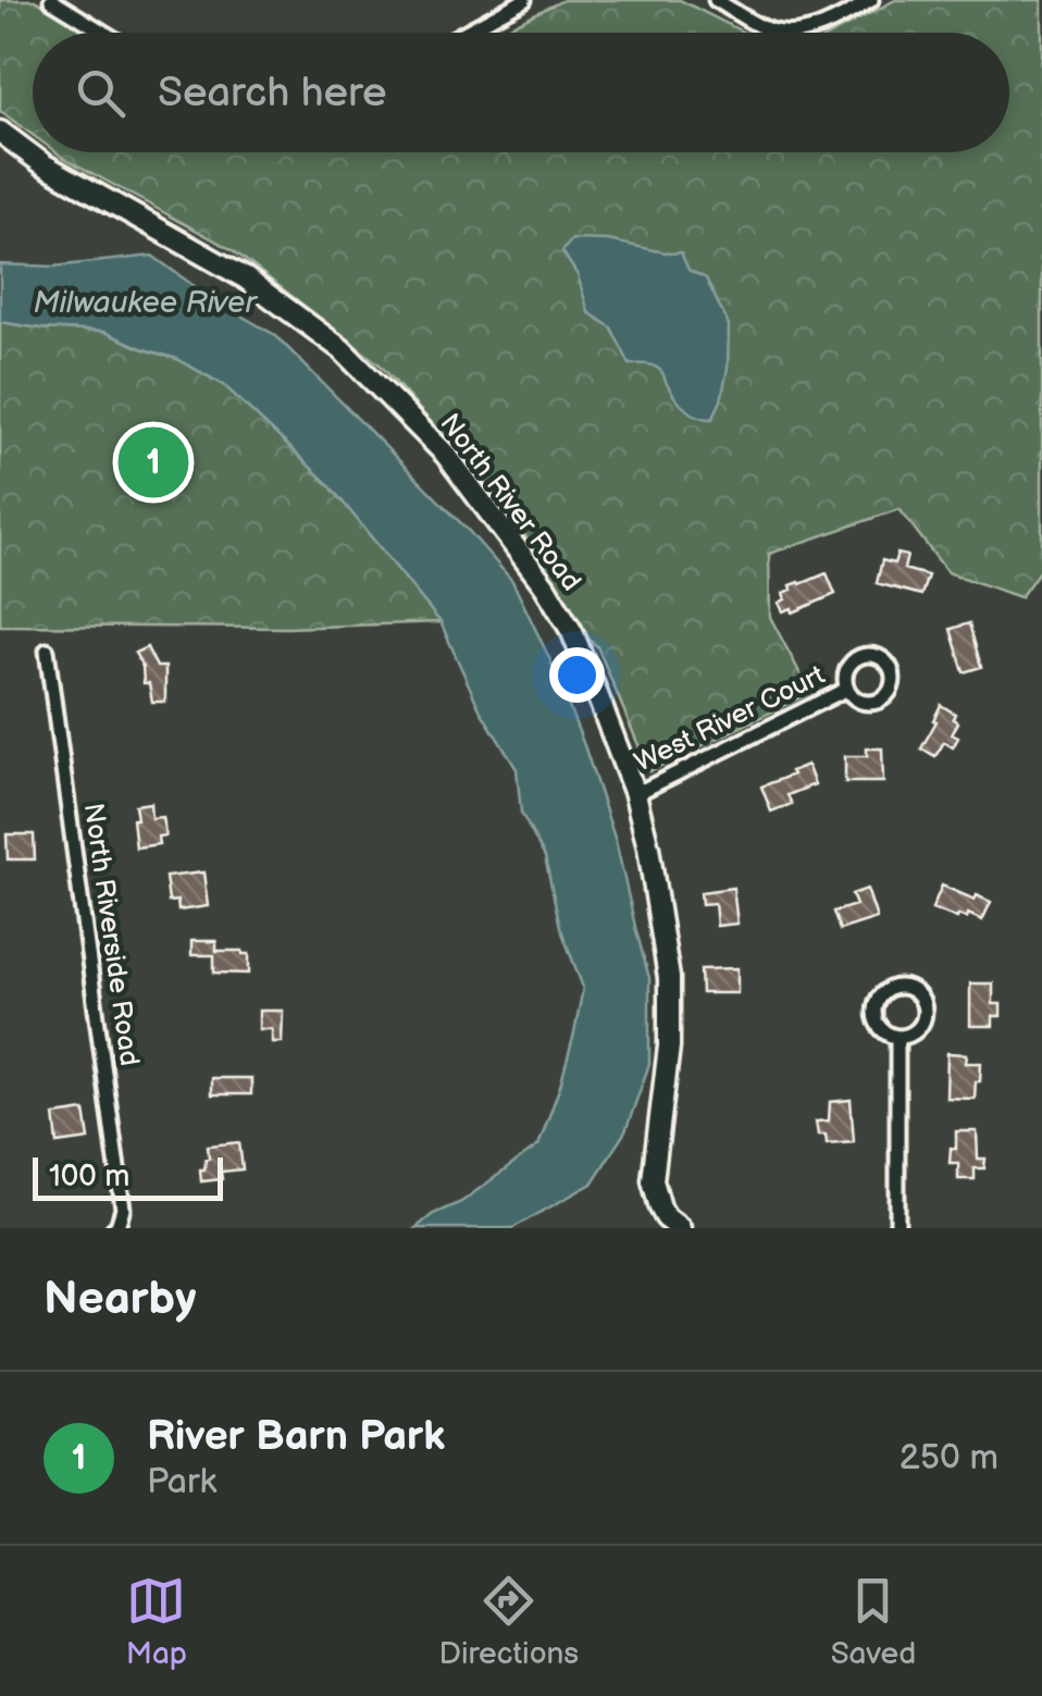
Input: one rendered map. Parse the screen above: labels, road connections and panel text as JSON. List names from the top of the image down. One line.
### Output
{"streets":{"street":["North River Road","West River Court","North Riverside Road"]},"crossings":[["North River Road","West River Court"]],"water":["Milwaukee River"],"scale_bar":"100 m","page":{"search":"Search here","pins":"1","scale":"100 m","heading":"Nearby","list":[{"mark":"1","name":"River Barn Park","note":"Park","value":"250 m"}],"nav":["Map","Directions","Saved"]}}
